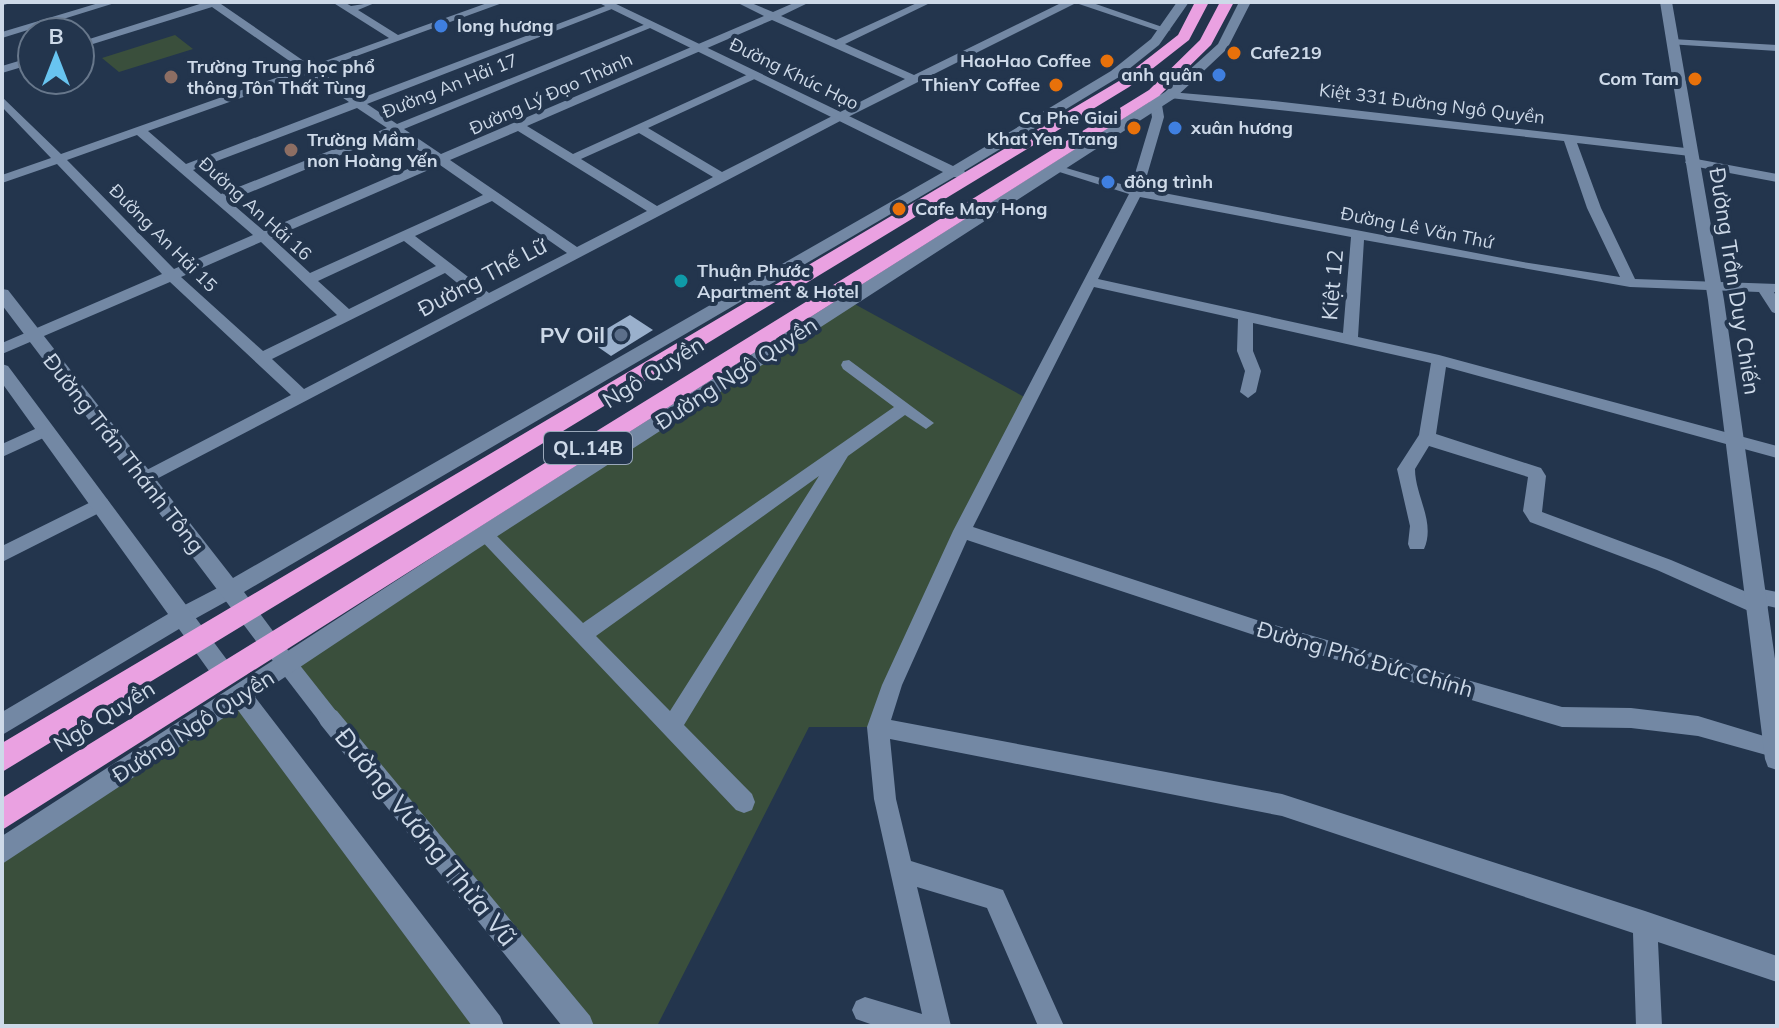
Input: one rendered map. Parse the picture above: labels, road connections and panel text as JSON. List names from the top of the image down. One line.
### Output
{"streets":{"highway":["Ngô Quyền","QL.14B"],"street":["Đường Khúc Hạo","Đường An Hải 17","Đường Lý Đạo Thành","Kiệt 331 Đường Ngô Quyền","Đường An Hải 16","Đường Lê Văn Thứ","Đường An Hải 15","Đường Thế Lữ","Đường Trần Duy Chiến","Kiệt 12","Đường Ngô Quyền","Đường Trần Thánh Tông","Đường Phó Đức Chính","Đường Vương Thừa Vũ"]},"crossings":[["Đường Khúc Hạo","Đường An Hải 17"],["Đường Khúc Hạo","Đường Lý Đạo Thành"],["Đường Khúc Hạo","Đường Thế Lữ"],["Đường Khúc Hạo","Ngô Quyền"],["Đường An Hải 17","Đường An Hải 16"],["Đường Lý Đạo Thành","Đường An Hải 16"],["Đường Lý Đạo Thành","Đường An Hải 15"],["Đường Lý Đạo Thành","Đường Trần Thánh Tông"],["Kiệt 331 Đường Ngô Quyền","Đường Trần Duy Chiến"],["Kiệt 331 Đường Ngô Quyền","Ngô Quyền"],["Kiệt 331 Đường Ngô Quyền","Đường Ngô Quyền"],["Đường Lê Văn Thứ","Đường Trần Duy Chiến"],["Đường Lê Văn Thứ","Kiệt 12"],["Đường Lê Văn Thứ","Đường Ngô Quyền"],["Đường An Hải 15","Đường Thế Lữ"],["Đường Thế Lữ","Đường Trần Thánh Tông"],["Đường Trần Duy Chiến","Đường Phó Đức Chính"],["Ngô Quyền","Đường Ngô Quyền"],["Ngô Quyền","Đường Trần Thánh Tông"],["Ngô Quyền","Đường Vương Thừa Vũ"],["Đường Ngô Quyền","Đường Trần Thánh Tông"],["Đường Ngô Quyền","Đường Vương Thừa Vũ"],["Đường Trần Thánh Tông","Đường Vương Thừa Vũ"]],"places":["long hương","Cafe219","HaoHao Coffee","anh quân","Trường Trung học phổ thông Tôn Thất Tùng","Com Tam","ThienY Coffee","Ca Phe Giai Khat Yen Trang","xuân hương","Trường Mầm non Hoàng Yến","đông trình","Cafe May Hong","Thuận Phước Apartment & Hotel","PV Oil"],"north":"top"}
